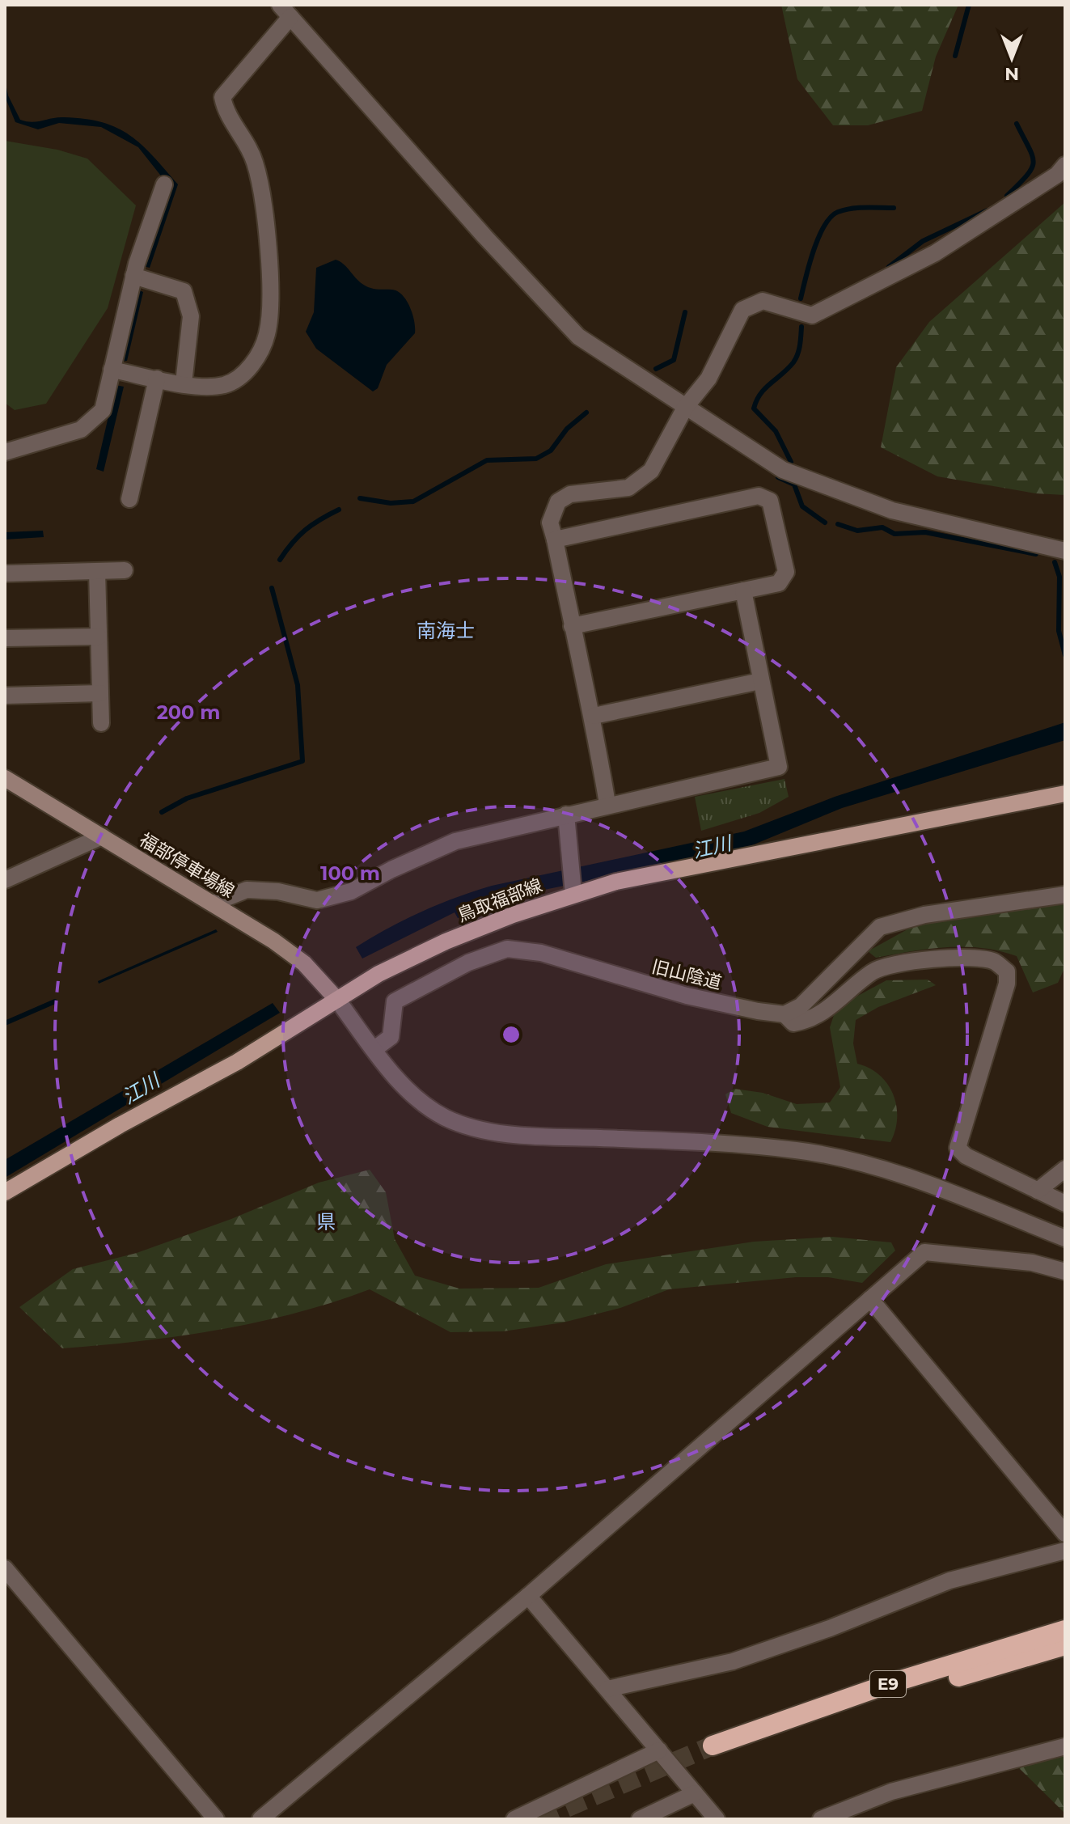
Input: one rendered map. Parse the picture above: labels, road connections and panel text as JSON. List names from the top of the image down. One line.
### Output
{"streets":{"highway":["E9"],"main road":["福部停車場線","鳥取福部線"],"street":["旧山陰道"]},"crossings":[["福部停車場線","鳥取福部線"]],"districts":["南海士","県"],"water":["江川"],"north":"bottom","rings":["200 m","100 m"]}
